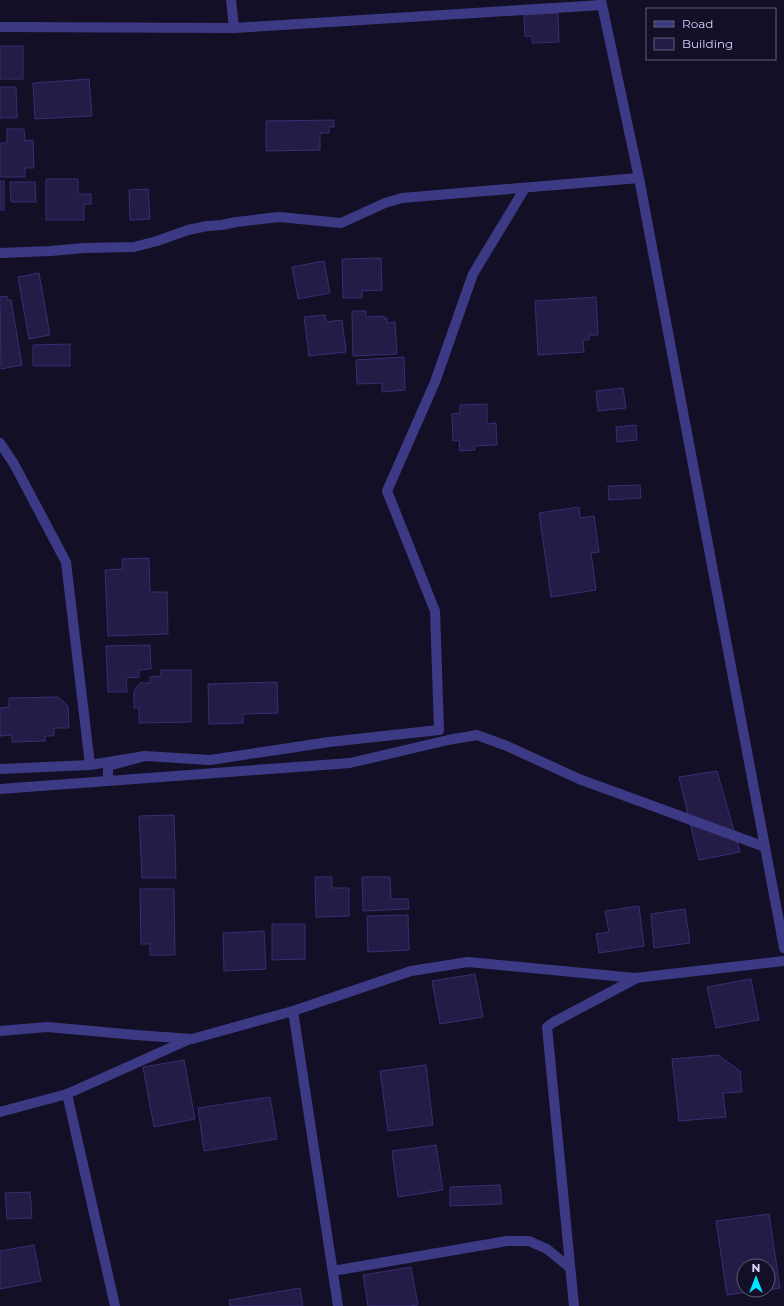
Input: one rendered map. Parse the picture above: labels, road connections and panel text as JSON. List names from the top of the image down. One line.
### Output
{"legend":["Road","Building"],"north":"top"}
